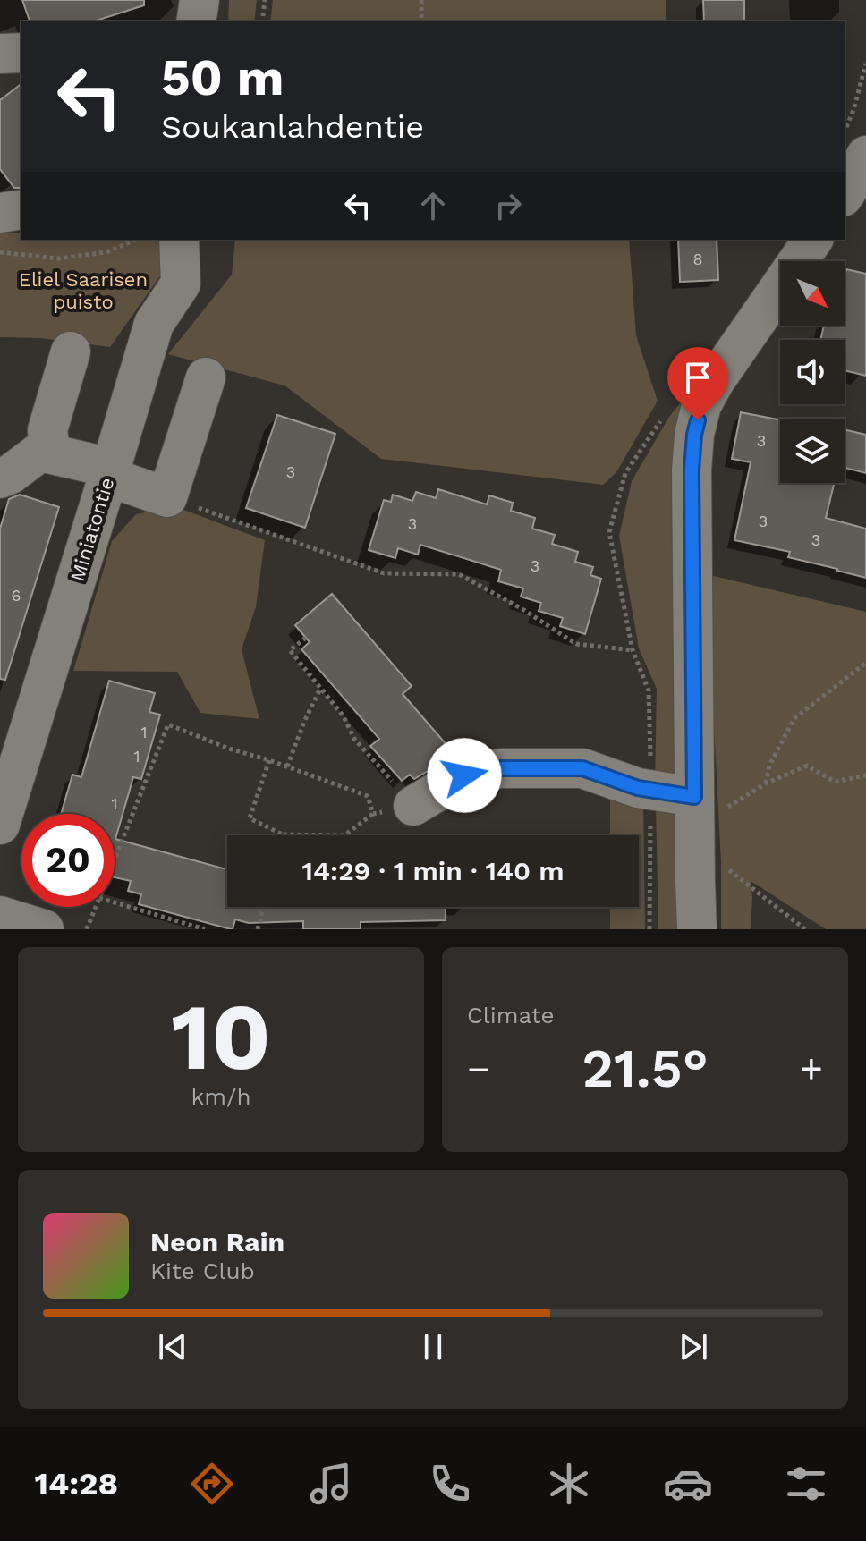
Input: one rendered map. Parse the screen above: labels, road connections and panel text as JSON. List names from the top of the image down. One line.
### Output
{"streets":{"street":["Miniatontie"]},"parks":["Eliel Saarisen puisto"],"house_numbers":["8","3","3","3","3","3","3","6","1","1","1"],"north":"bottom right","page":{"turn":["50 m","Soukanlahdentie"],"limit":"20","trip":"14:29 · 1 min · 140 m","tile":[["10","km/h"],"Climate"],"heat":["−","21.5°","+"],"song":["Neon Rain","Kite Club"],"tabs":"14:28"}}
